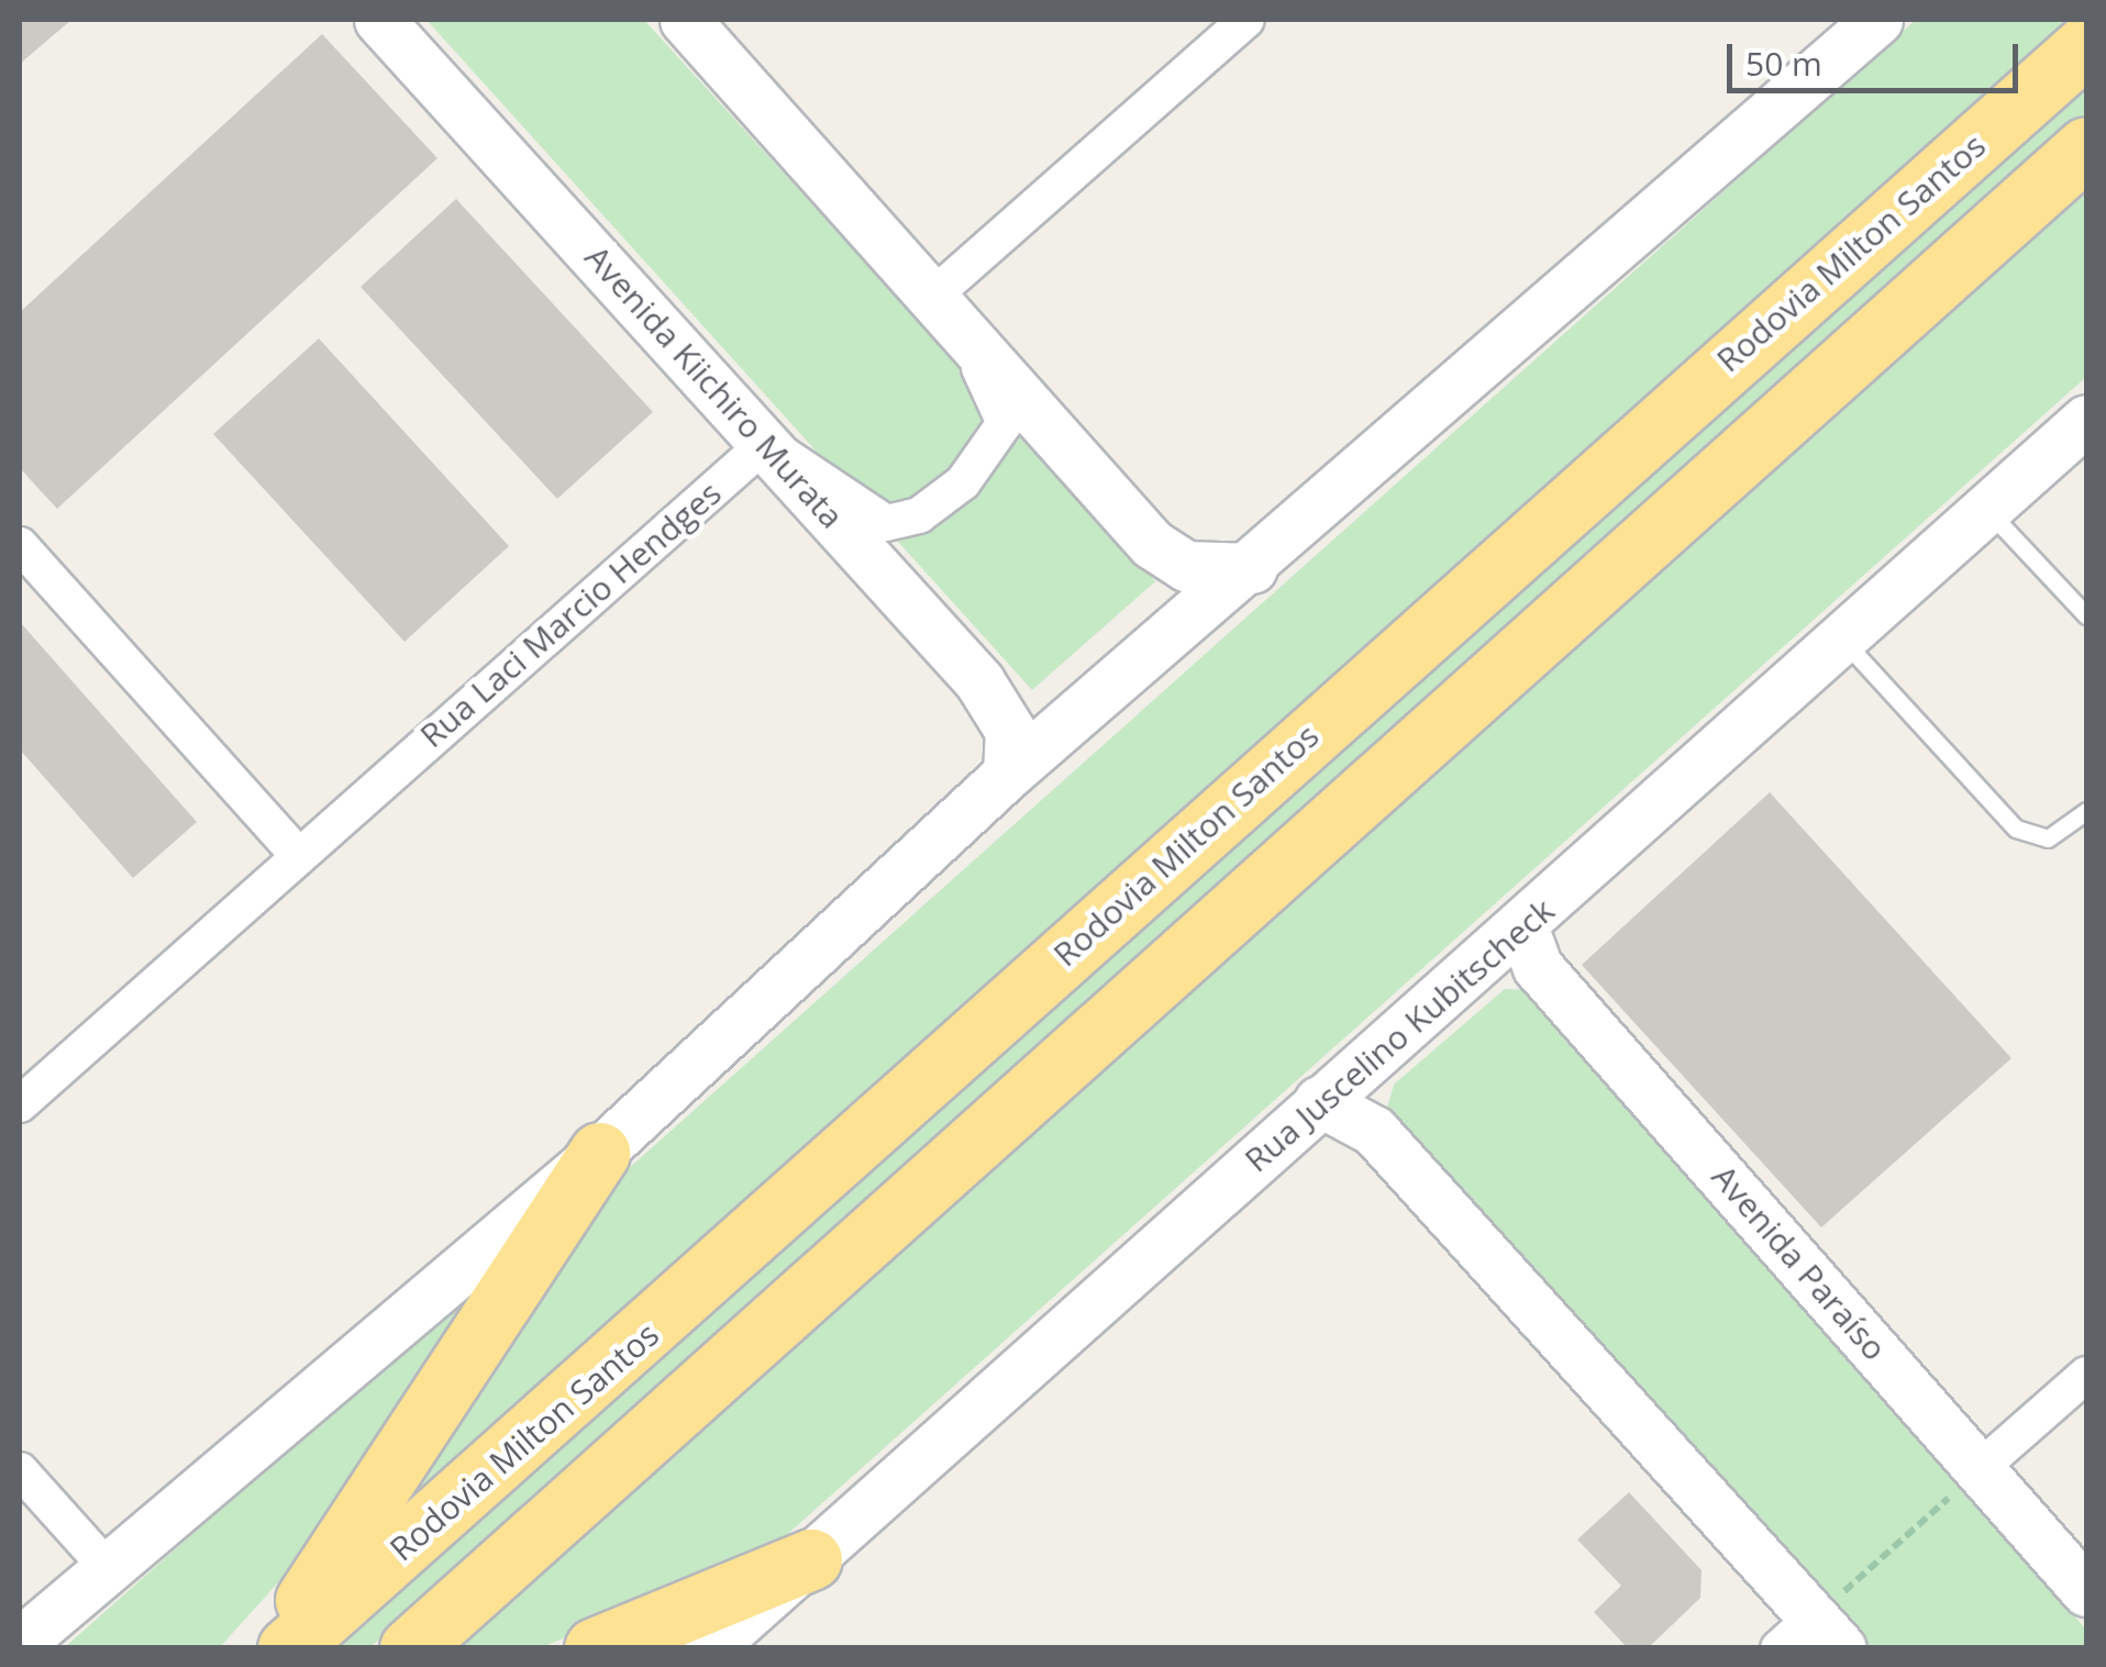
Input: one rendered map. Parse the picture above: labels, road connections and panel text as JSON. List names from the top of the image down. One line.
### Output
{"streets":{"highway":["Rodovia Milton Santos"],"main road":["Avenida Kiichiro Murata","Rua Juscelino Kubitscheck","Avenida Paraíso"],"street":["Rua Laci Marcio Hendges"]},"crossings":[["Avenida Kiichiro Murata","Rua Laci Marcio Hendges"],["Rua Juscelino Kubitscheck","Avenida Paraíso"]],"scale_bar":"50 m"}
